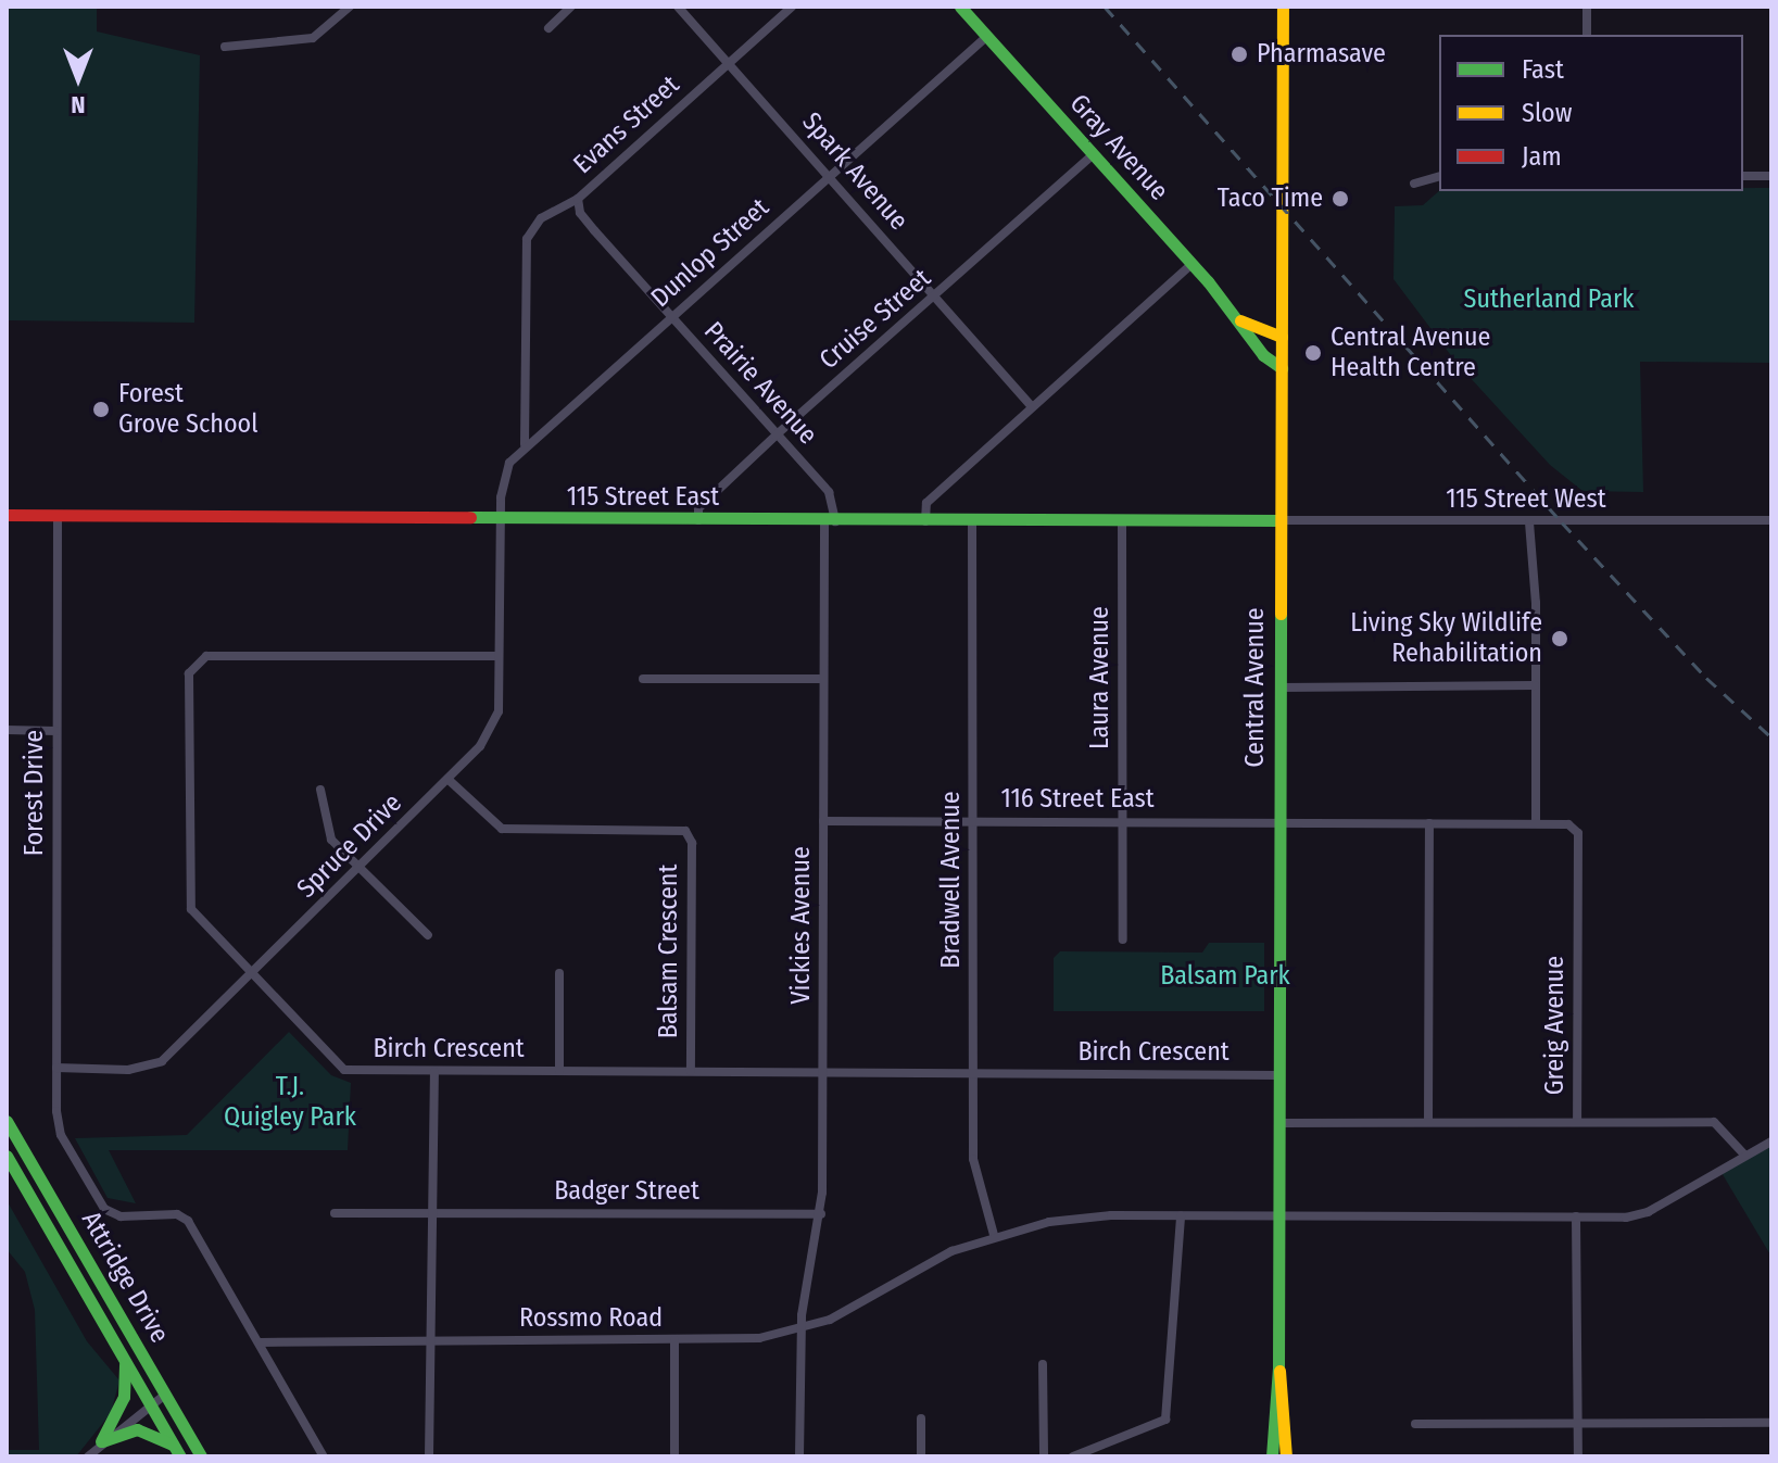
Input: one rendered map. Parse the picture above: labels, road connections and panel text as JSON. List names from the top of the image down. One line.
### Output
{"streets":{"main road":["Gray Avenue","115 Street East","Central Avenue","Attridge Drive"],"street":["Evans Street","Spark Avenue","Dunlop Street","Cruise Street","Prairie Avenue","115 Street West","Laura Avenue","Forest Drive","116 Street East","Spruce Drive","Bradwell Avenue","Vickies Avenue","Balsam Crescent","Greig Avenue","Birch Crescent","Badger Street","Rossmo Road"]},"crossings":[["Evans Street","Spark Avenue"],["Evans Street","Dunlop Street"],["Evans Street","Prairie Avenue"],["Gray Avenue","Dunlop Street"],["Gray Avenue","Cruise Street"],["Gray Avenue","Central Avenue"],["Spark Avenue","Dunlop Street"],["Spark Avenue","Cruise Street"],["Dunlop Street","Prairie Avenue"],["Dunlop Street","115 Street East"],["Dunlop Street","Spruce Drive"],["Cruise Street","Prairie Avenue"],["Cruise Street","115 Street East"],["Prairie Avenue","115 Street East"],["Prairie Avenue","Vickies Avenue"],["115 Street East","115 Street West"],["115 Street East","Laura Avenue"],["115 Street East","Central Avenue"],["115 Street East","Forest Drive"],["115 Street East","Spruce Drive"],["115 Street East","Bradwell Avenue"],["115 Street East","Vickies Avenue"],["115 Street West","Central Avenue"],["Laura Avenue","116 Street East"],["Central Avenue","116 Street East"],["Central Avenue","Greig Avenue"],["Central Avenue","Birch Crescent"],["Central Avenue","Rossmo Road"],["Forest Drive","Spruce Drive"],["116 Street East","Bradwell Avenue"],["116 Street East","Vickies Avenue"],["116 Street East","Greig Avenue"],["Spruce Drive","Balsam Crescent"],["Spruce Drive","Birch Crescent"],["Bradwell Avenue","Birch Crescent"],["Bradwell Avenue","Rossmo Road"],["Vickies Avenue","Birch Crescent"],["Vickies Avenue","Badger Street"],["Vickies Avenue","Rossmo Road"],["Balsam Crescent","Birch Crescent"]],"parks":["Sutherland Park","Balsam Park","T.J. Quigley Park"],"places":["Pharmasave","Taco Time","Central Avenue Health Centre","Forest Grove School","Living Sky Wildlife Rehabilitation"],"legend":["Fast","Slow","Jam"],"north":"bottom"}
